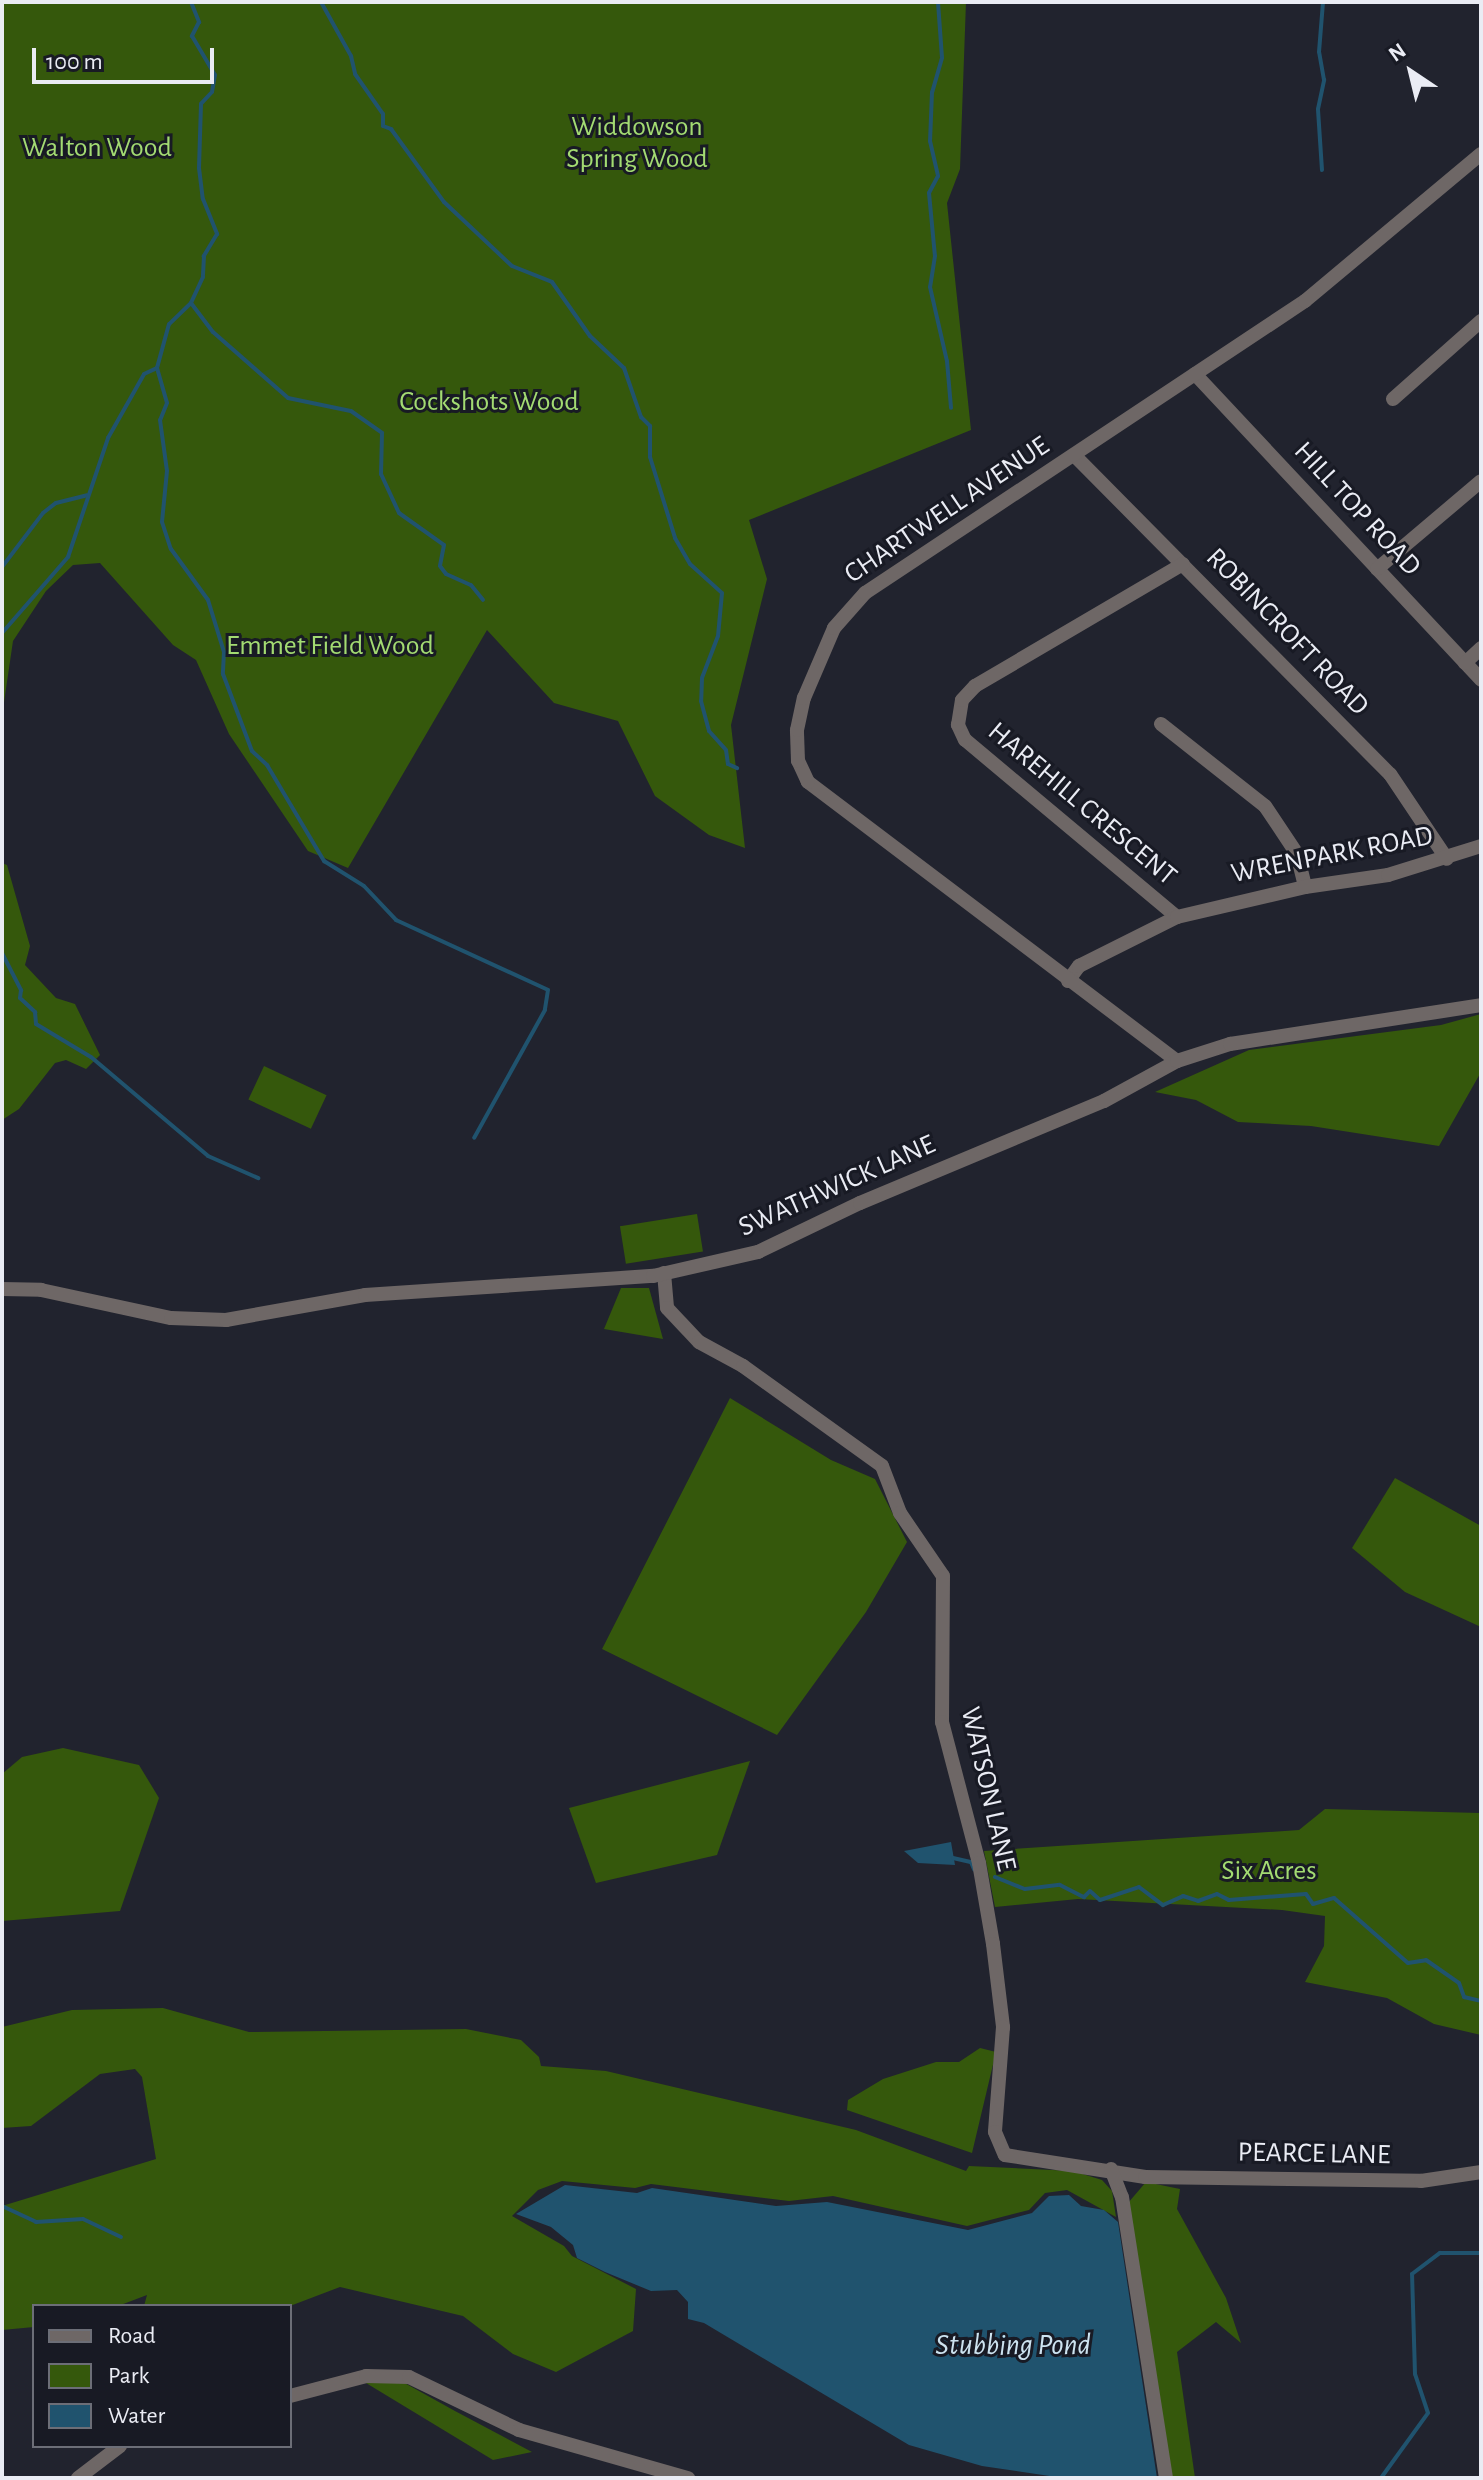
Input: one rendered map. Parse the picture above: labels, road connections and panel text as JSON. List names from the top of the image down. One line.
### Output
{"streets":{"street":["HILL TOP ROAD","CHARTWELL AVENUE","ROBINCROFT ROAD","HAREHILL CRESCENT","WRENPARK ROAD","SWATHWICK LANE","WATSON LANE","PEARCE LANE"]},"crossings":[["HILL TOP ROAD","CHARTWELL AVENUE"],["CHARTWELL AVENUE","ROBINCROFT ROAD"],["CHARTWELL AVENUE","WRENPARK ROAD"],["CHARTWELL AVENUE","SWATHWICK LANE"],["ROBINCROFT ROAD","HAREHILL CRESCENT"],["ROBINCROFT ROAD","WRENPARK ROAD"],["HAREHILL CRESCENT","WRENPARK ROAD"],["SWATHWICK LANE","WATSON LANE"],["WATSON LANE","PEARCE LANE"]],"water":["Stubbing Pond"],"parks":["Widdowson Spring Wood","Walton Wood","Cockshots Wood","Emmet Field Wood","Six Acres"],"legend":["Road","Park","Water"],"scale_bar":"100 m","north":"top left"}
